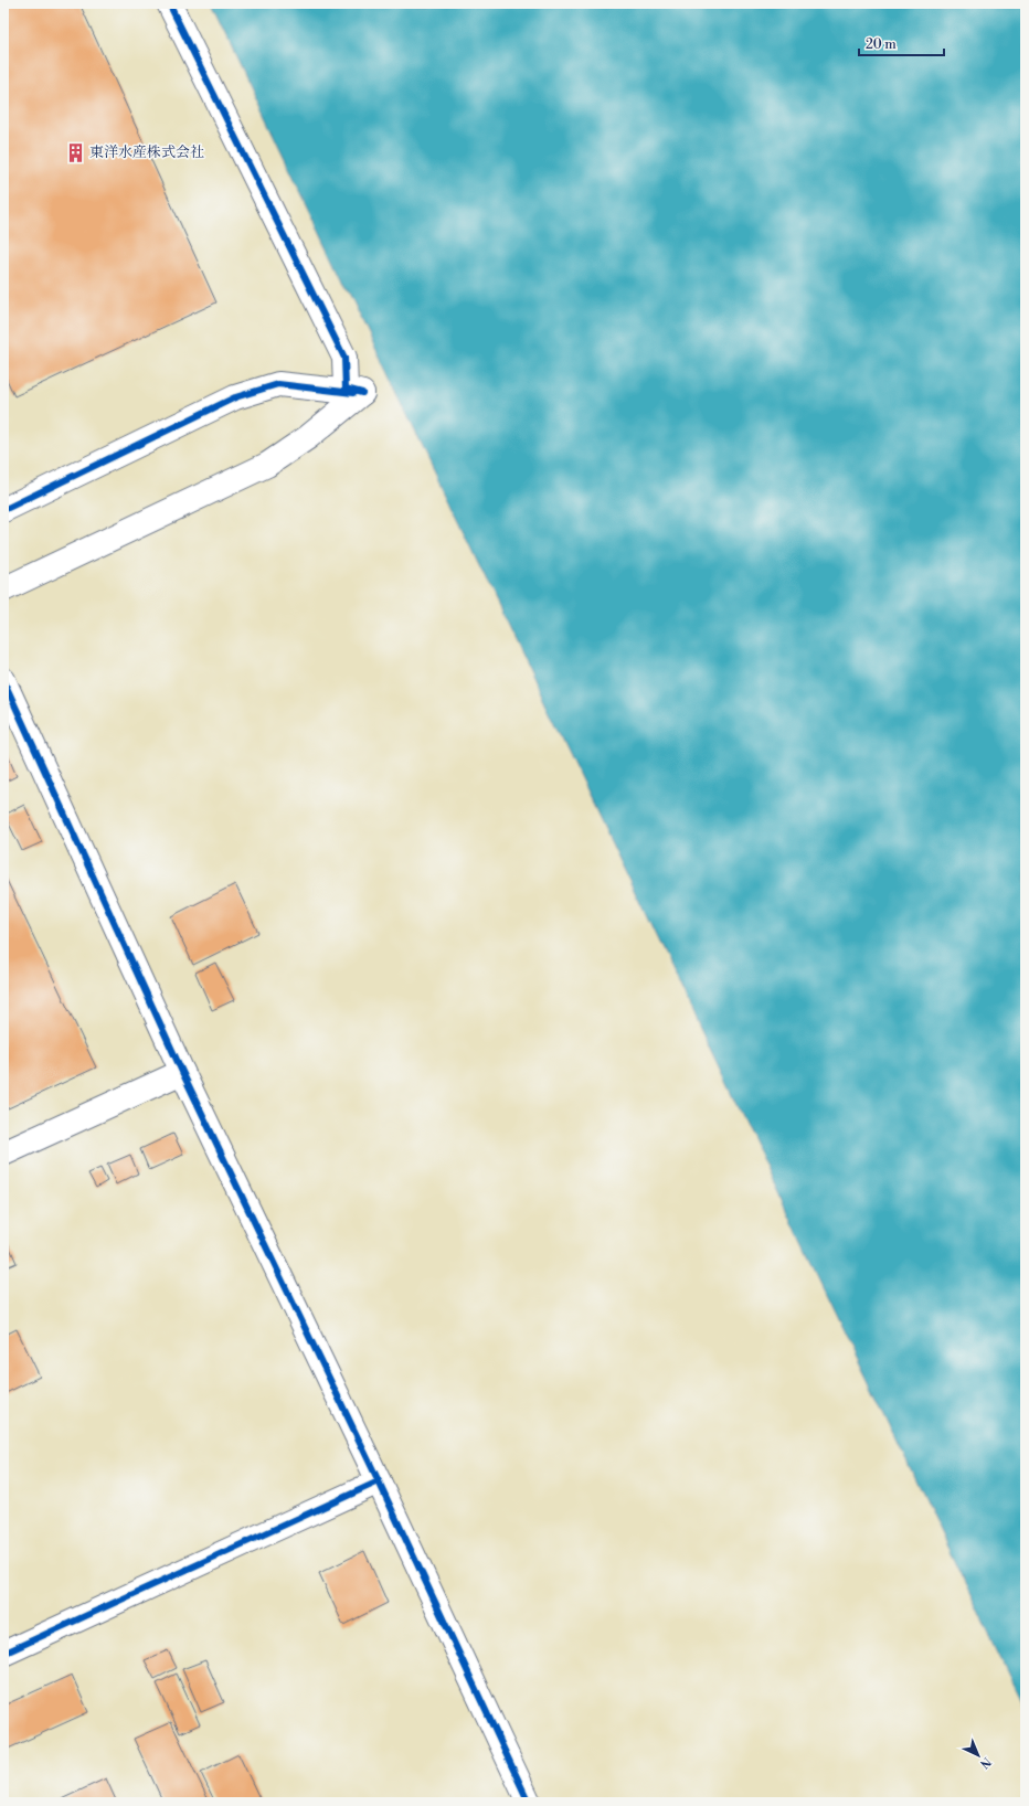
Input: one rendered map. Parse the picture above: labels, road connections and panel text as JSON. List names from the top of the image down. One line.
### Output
{"places":{"building":["東洋水産株式会社"]},"scale_bar":"20 m","north":"bottom right"}
